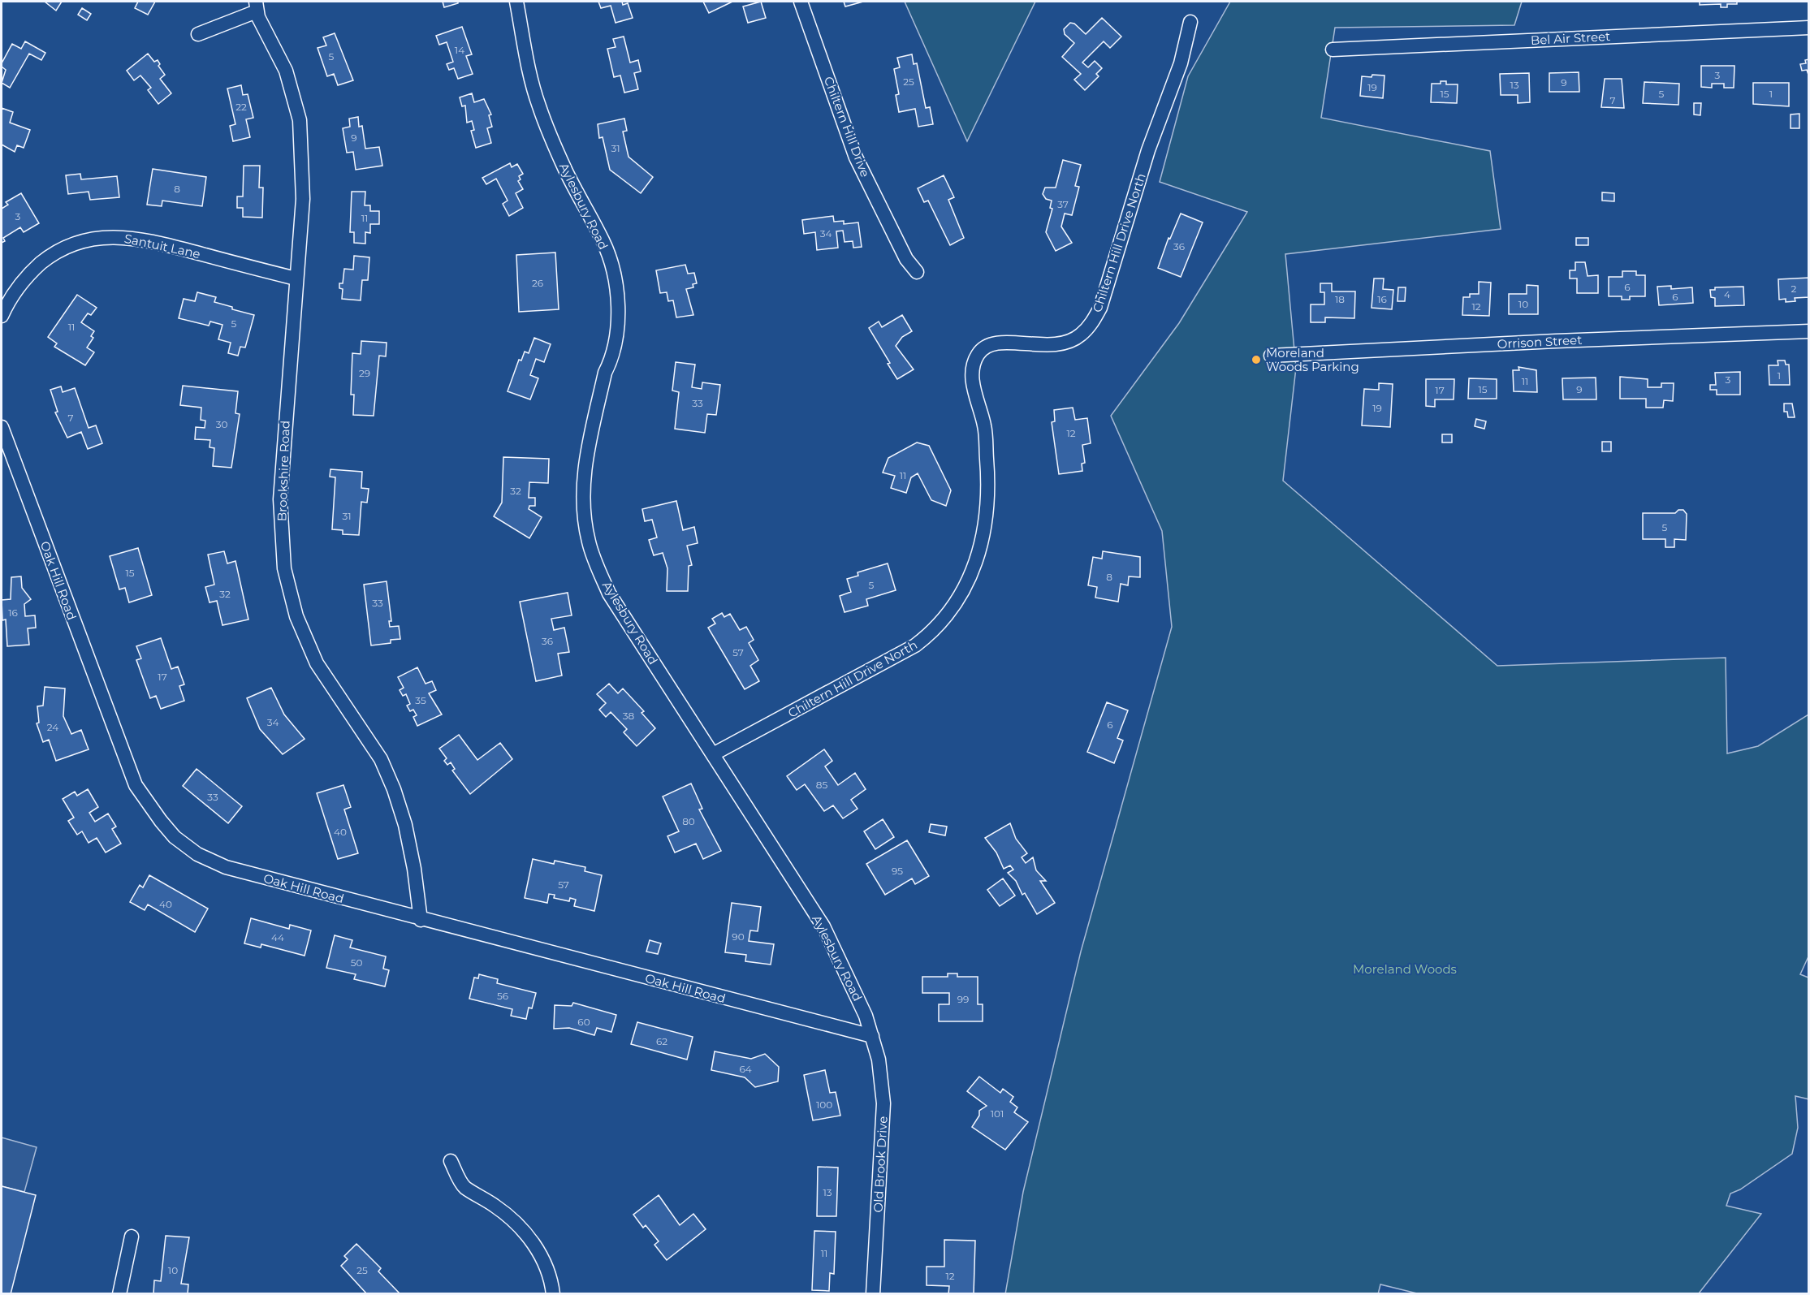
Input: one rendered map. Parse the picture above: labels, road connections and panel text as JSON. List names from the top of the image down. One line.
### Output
{"streets":{"street":["Bel Air Street","Chiltern Hill Drive","Aylesbury Road","Chiltern Hill Drive North","Santuit Lane","Orrison Street","Brookshire Road","Oak Hill Road","Old Brook Drive"]},"crossings":[["Aylesbury Road","Chiltern Hill Drive North"],["Aylesbury Road","Oak Hill Road"],["Aylesbury Road","Old Brook Drive"],["Santuit Lane","Brookshire Road"],["Brookshire Road","Oak Hill Road"],["Oak Hill Road","Old Brook Drive"]],"parks":["Moreland Woods"],"places":["Moreland Woods Parking"],"house_numbers":["14","5","3","25","9","13","19","15","5","1","7","22","9","31","8","37","3","11","34","36","26","6","2","4","6","18","16","10","12","5","11","29","1","3","11","15","9","17","33","19","7","30","12","11","32","31","5","15","8","5","32","33","16","36","57","17","35","38","34","6","24","85","33","80","40","95","57","40","90","44","50","56","99","60","62","64","100","101","13","11","10","25","12"]}
